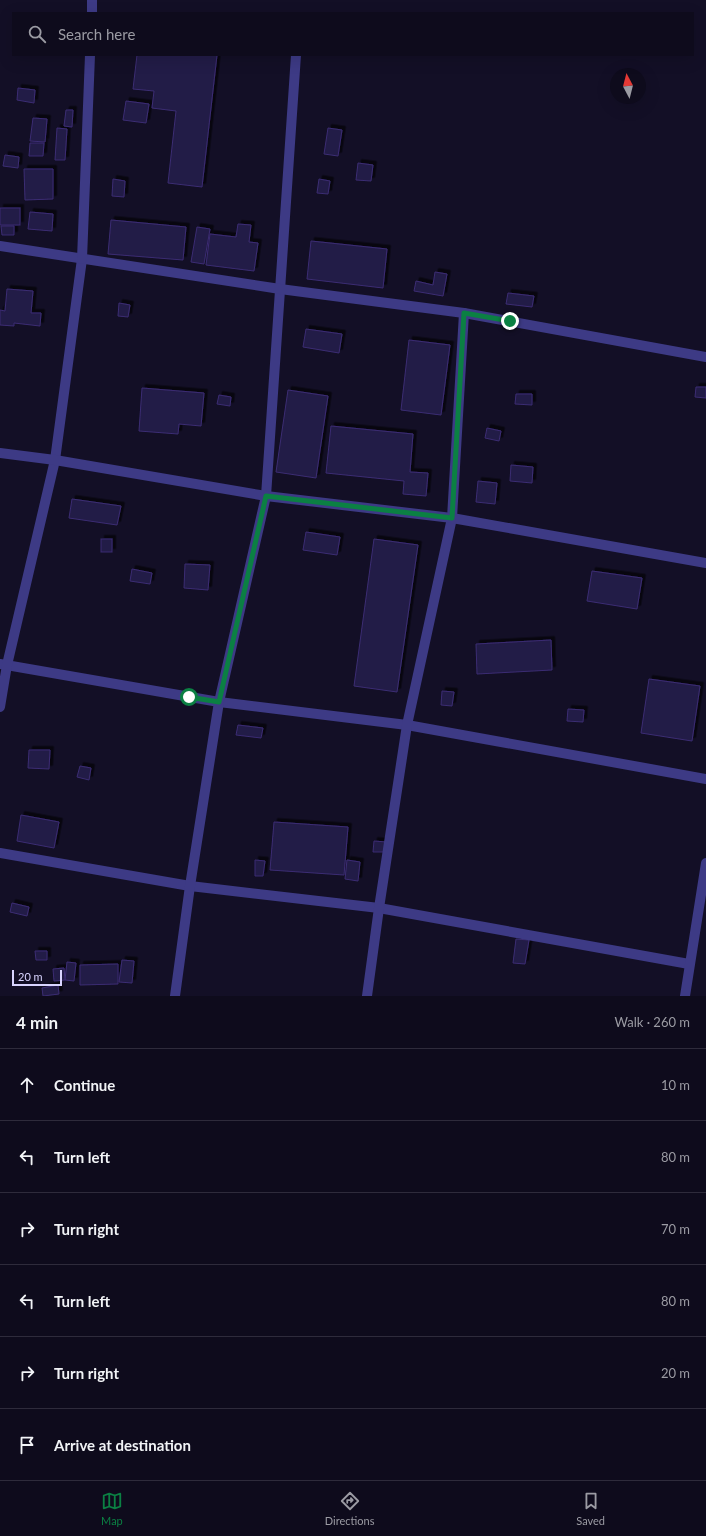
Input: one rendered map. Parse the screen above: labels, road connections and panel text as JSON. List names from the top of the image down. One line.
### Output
{"scale_bar":"20 m","north":"top","page":{"search":"Search here","scale":"20 m","heading":["4 min","Walk · 260 m"],"list":[["Continue","10 m"],["Turn left","80 m"],["Turn right","70 m"],["Turn left","80 m"],["Turn right","20 m"],"Arrive at destination"],"nav":["Map","Directions","Saved"]}}
